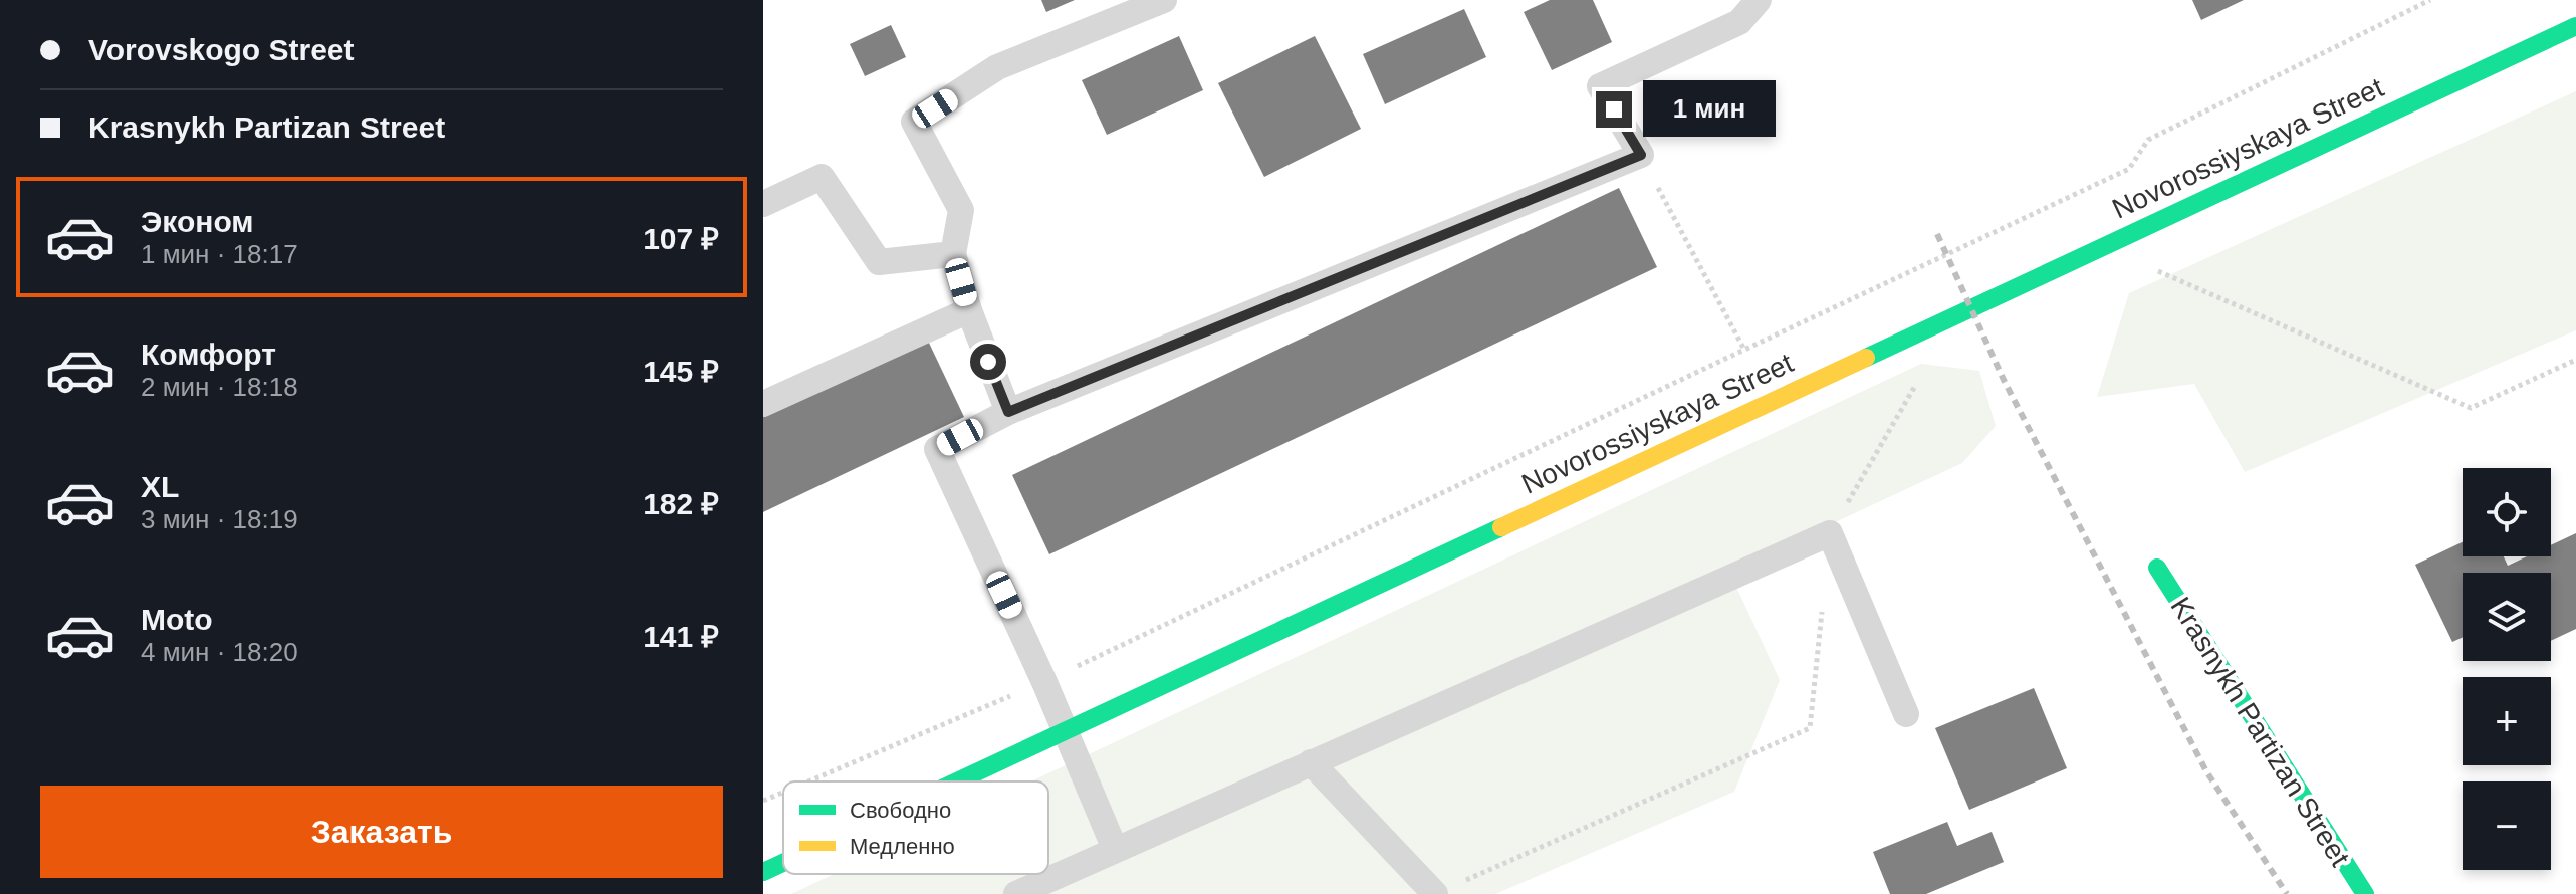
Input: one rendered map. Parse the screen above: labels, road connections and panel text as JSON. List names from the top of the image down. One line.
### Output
{"streets":{"main road":["Novorossiyskaya Street","Krasnykh Partizan Street"]},"legend":["Свободно","Медленно"],"page":{"banner":["Vorovskogo Street","Krasnykh Partizan Street"],"bubble":"1 мин","list":[{"name":"Эконом","note":"1 мин · 18:17","value":"107 ₽"},{"name":"Комфорт","note":"2 мин · 18:18","value":"145 ₽"},{"name":"XL","note":"3 мин · 18:19","value":"182 ₽"},{"name":"Moto","note":"4 мин · 18:20","value":"141 ₽"}],"map_buttons":["+","−"],"buttons":"Заказать"}}
